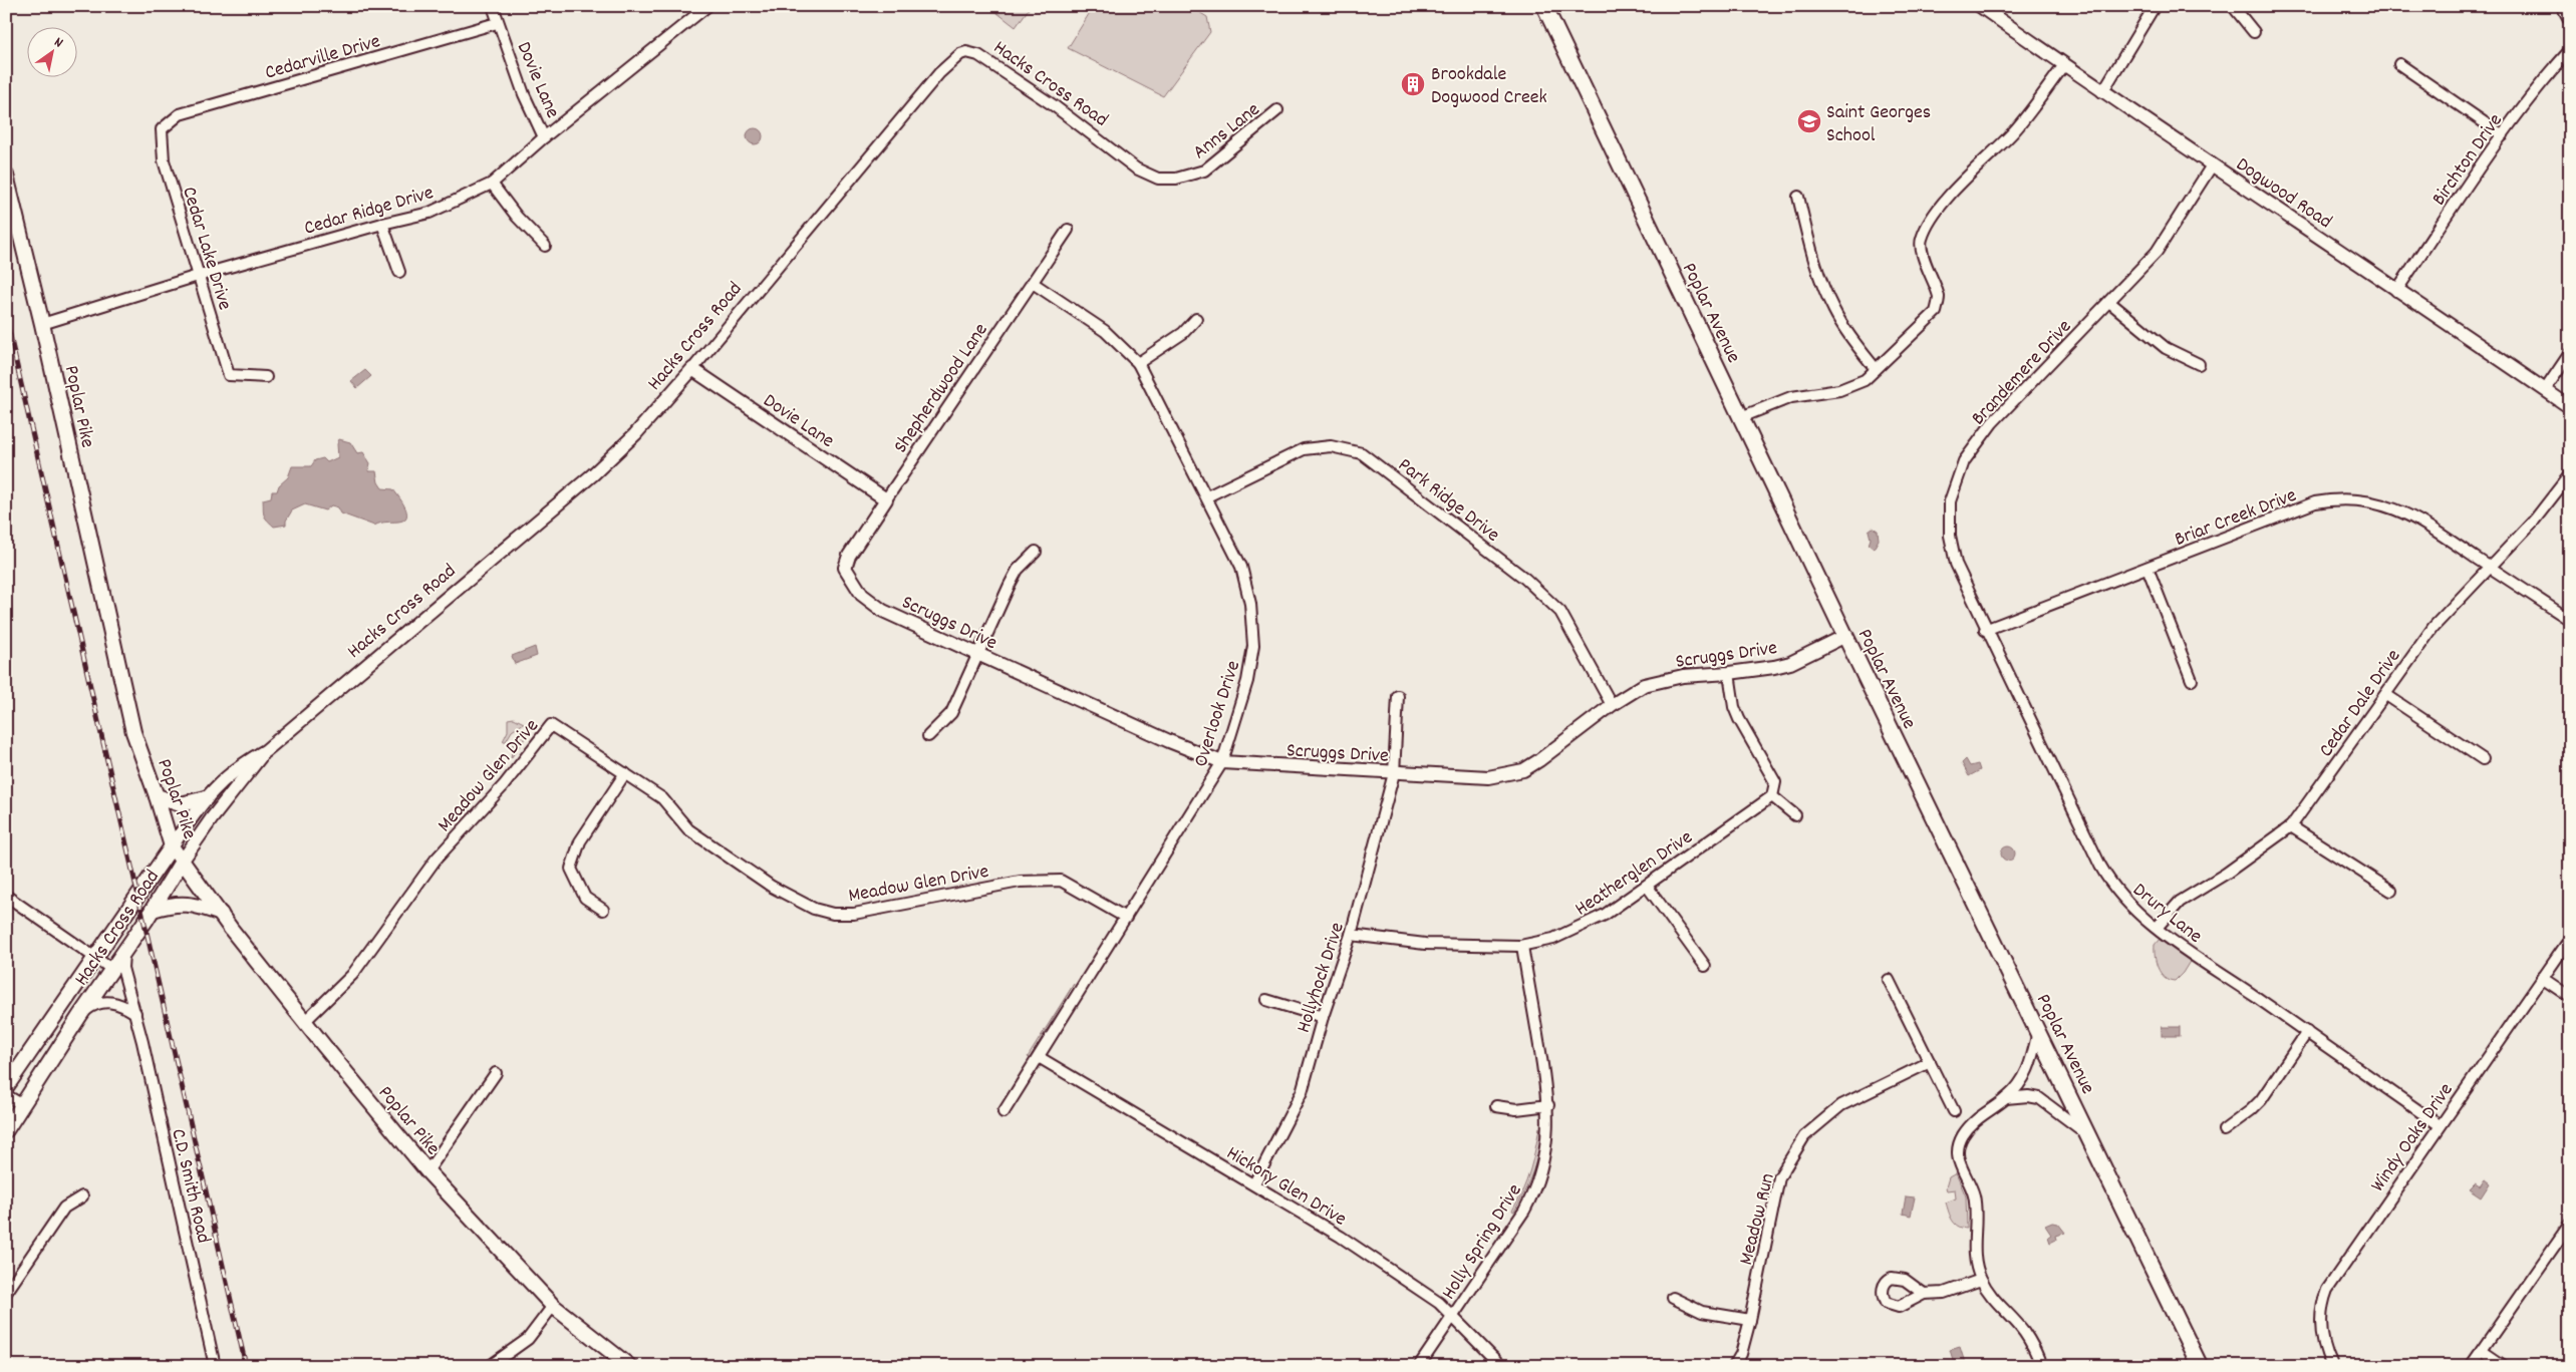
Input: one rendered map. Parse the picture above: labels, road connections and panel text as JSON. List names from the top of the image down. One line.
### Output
{"streets":{"main road":["Hacks Cross Road","Poplar Avenue","Poplar Pike"],"street":["Cedarville Drive","Dovie Lane","Anns Lane","Birchton Drive","Dogwood Road","Cedar Ridge Drive","Cedar Lake Drive","Brandemere Drive","Shepherdwood Lane","Park Ridge Drive","Briar Creek Drive","Scruggs Drive","Cedar Dale Drive","Overlook Drive","Meadow Glen Drive","Heatherglen Drive","Drury Lane","Hollyhock Drive","Windy Oaks Drive","Hickory Glen Drive","C.D. Smith Road","Meadow Run","Holly Spring Drive"]},"crossings":[["Cedarville Drive","Dovie Lane"],["Cedarville Drive","Cedar Lake Drive"],["Dovie Lane","Hacks Cross Road"],["Dovie Lane","Cedar Ridge Drive"],["Dovie Lane","Shepherdwood Lane"],["Hacks Cross Road","Anns Lane"],["Hacks Cross Road","Poplar Pike"],["Hacks Cross Road","C.D. Smith Road"],["Birchton Drive","Dogwood Road"],["Dogwood Road","Brandemere Drive"],["Cedar Ridge Drive","Cedar Lake Drive"],["Cedar Ridge Drive","Poplar Pike"],["Poplar Avenue","Scruggs Drive"],["Brandemere Drive","Briar Creek Drive"],["Brandemere Drive","Drury Lane"],["Shepherdwood Lane","Scruggs Drive"],["Shepherdwood Lane","Overlook Drive"],["Poplar Pike","Meadow Glen Drive"],["Park Ridge Drive","Scruggs Drive"],["Park Ridge Drive","Overlook Drive"],["Briar Creek Drive","Cedar Dale Drive"],["Briar Creek Drive","Drury Lane"],["Scruggs Drive","Overlook Drive"],["Scruggs Drive","Hollyhock Drive"],["Cedar Dale Drive","Drury Lane"],["Overlook Drive","Meadow Glen Drive"],["Overlook Drive","Hickory Glen Drive"],["Heatherglen Drive","Hollyhock Drive"],["Heatherglen Drive","Holly Spring Drive"],["Drury Lane","Windy Oaks Drive"],["Hollyhock Drive","Hickory Glen Drive"],["Hickory Glen Drive","Holly Spring Drive"]],"places":{"building":["Brookdale Dogwood Creek"],"school or university":["Saint Georges School"]},"north":"top right"}
